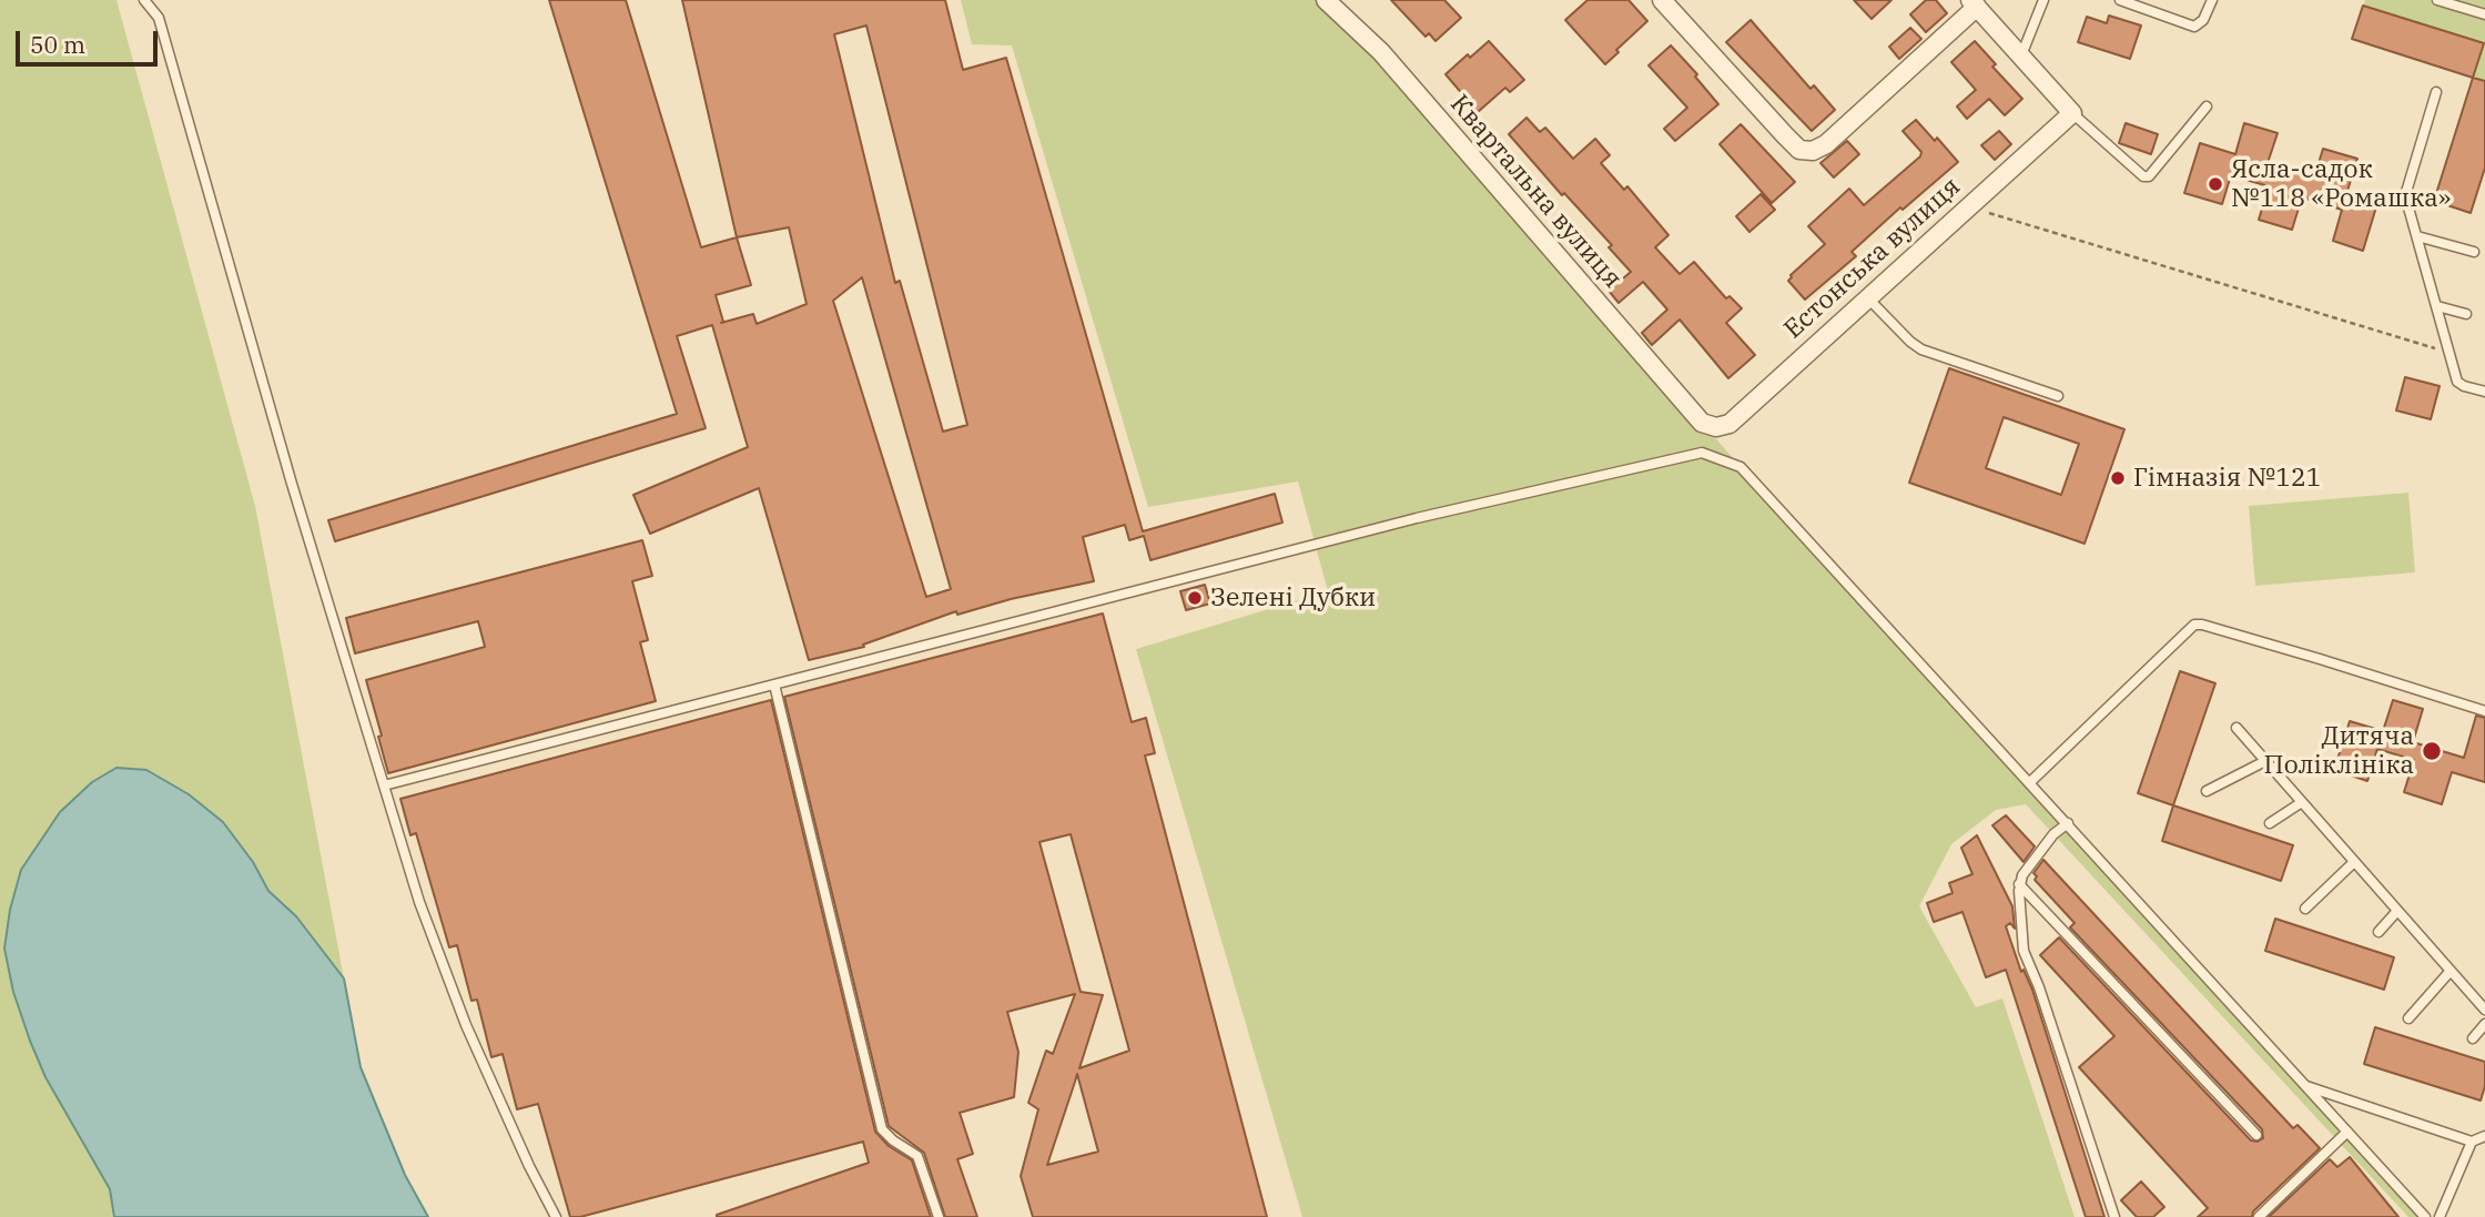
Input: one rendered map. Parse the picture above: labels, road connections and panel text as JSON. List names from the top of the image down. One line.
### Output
{"streets":{"street":["Квартальна вулиця","Естонська вулиця"]},"crossings":[["Квартальна вулиця","Естонська вулиця"]],"places":["Ясла-садок №118 «Ромашка»","Гімназія №121","Зелені Дубки","Дитяча Поліклініка"],"scale_bar":"50 m"}
